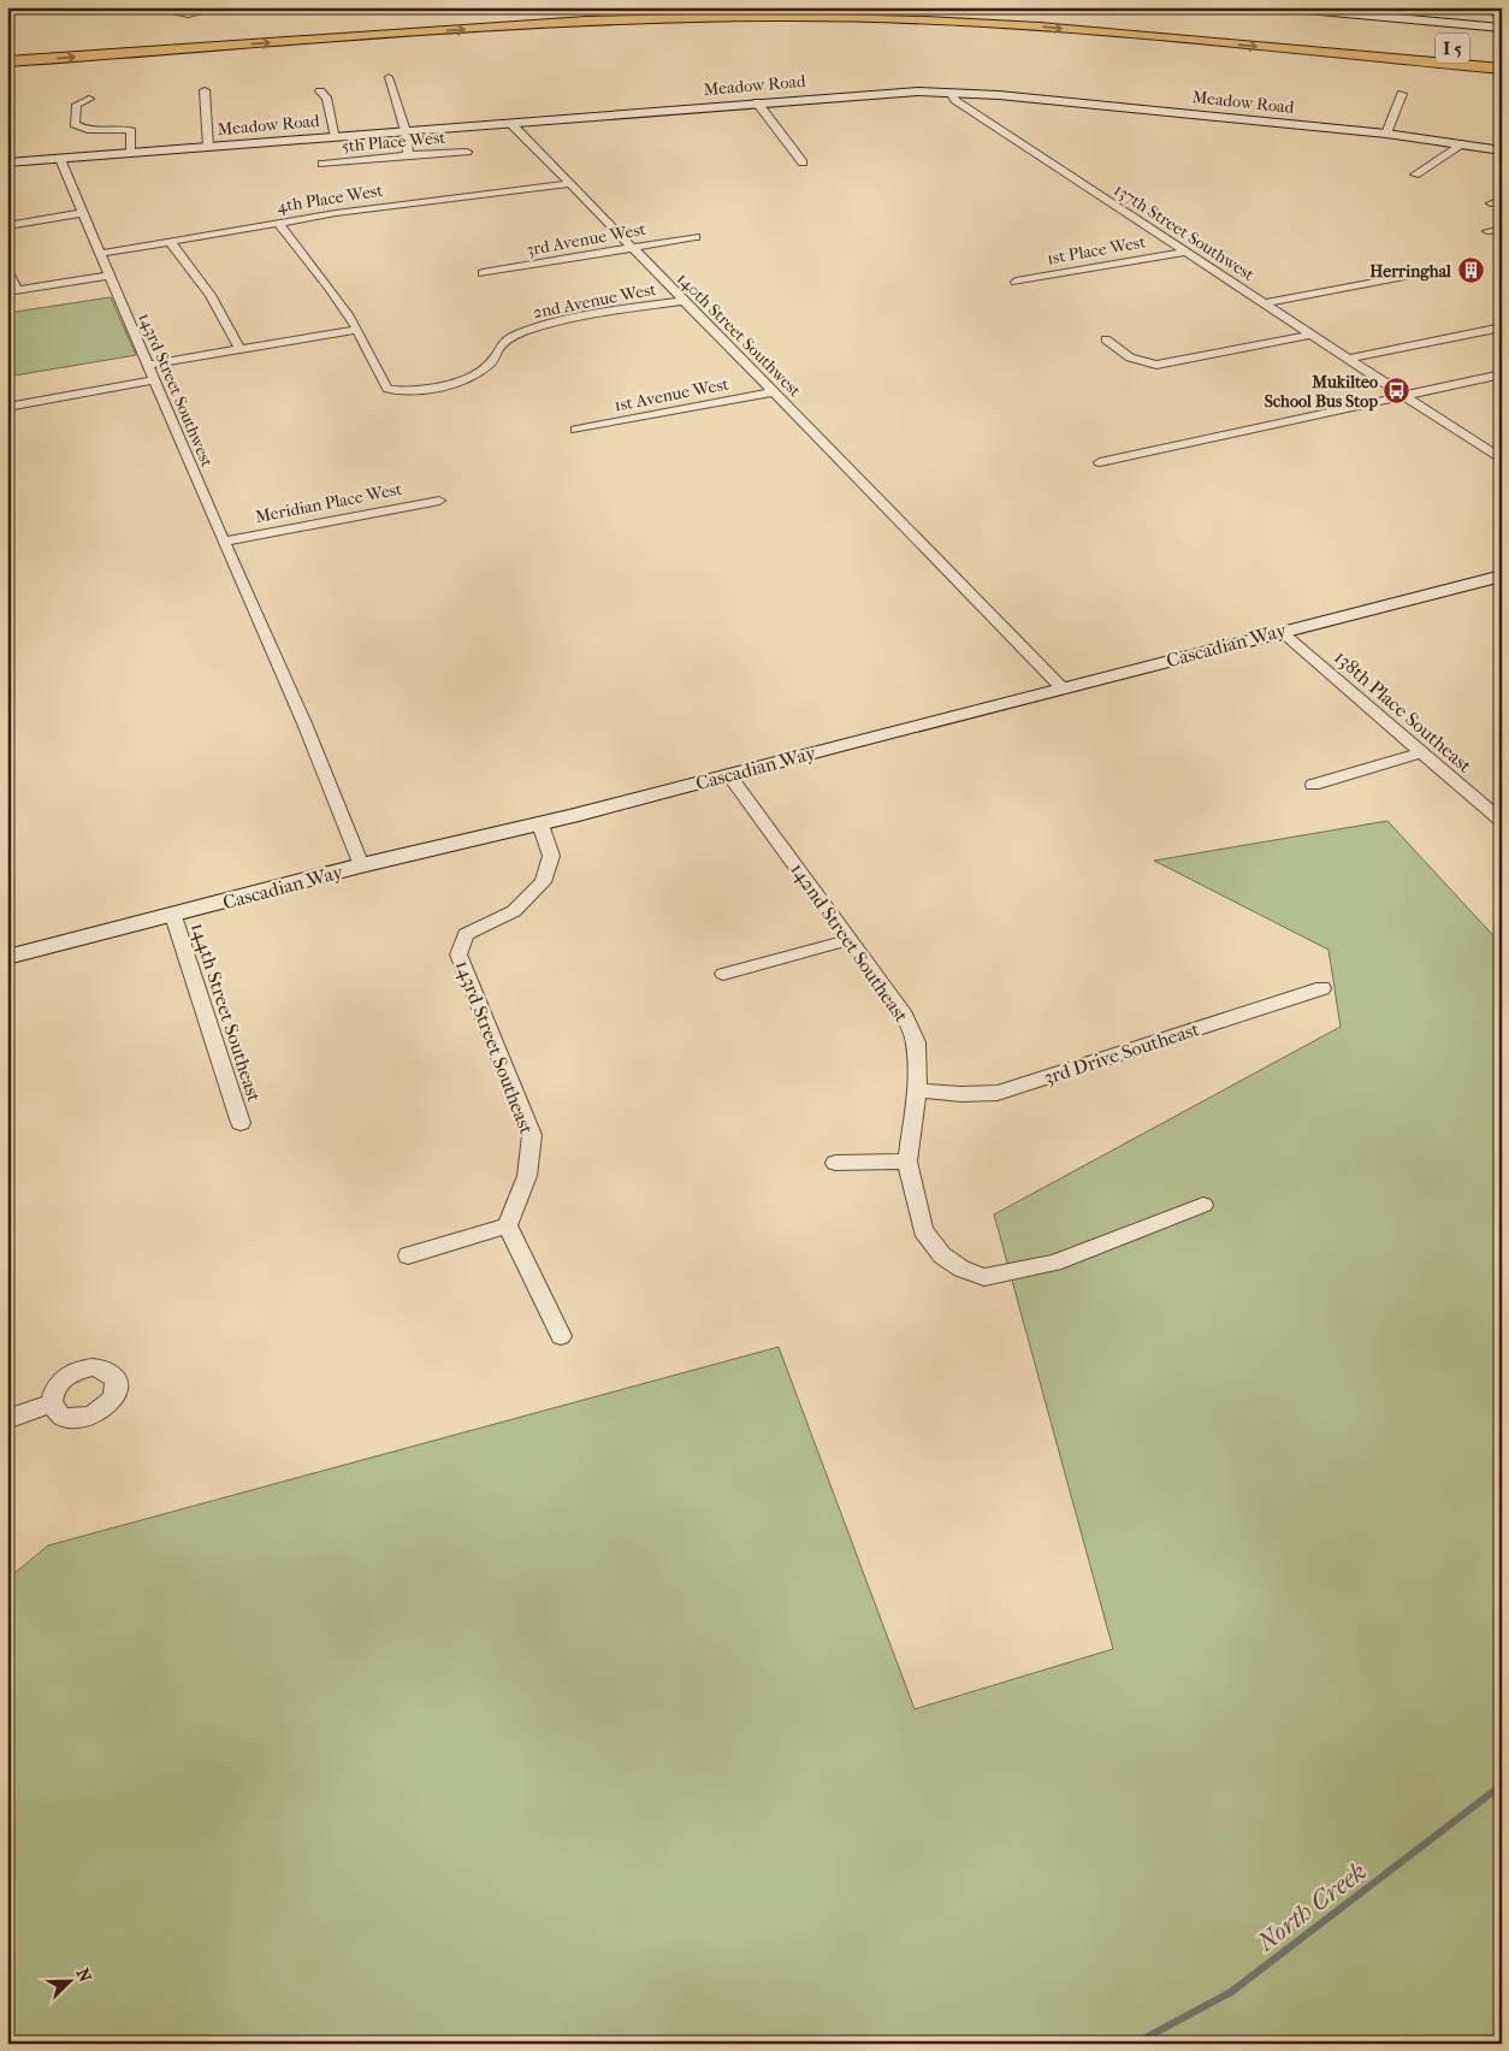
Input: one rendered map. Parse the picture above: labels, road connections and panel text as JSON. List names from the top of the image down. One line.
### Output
{"streets":{"highway":["I 5"],"street":["Meadow Road","5th Place West","4th Place West","137th Street Southwest","3rd Avenue West","1st Place West","2nd Avenue West","140th Street Southwest","143rd Street Southwest","1st Avenue West","Meridian Place West","Cascadian Way","138th Place Southeast","142nd Street Southeast","144th Street Southeast","143rd Street Southeast","3rd Drive Southeast"]},"crossings":[["Meadow Road","137th Street Southwest"],["Meadow Road","140th Street Southwest"],["Meadow Road","143rd Street Southwest"],["4th Place West","140th Street Southwest"],["4th Place West","143rd Street Southwest"],["137th Street Southwest","1st Place West"],["3rd Avenue West","140th Street Southwest"],["2nd Avenue West","140th Street Southwest"],["140th Street Southwest","1st Avenue West"],["140th Street Southwest","Cascadian Way"],["143rd Street Southwest","Meridian Place West"],["143rd Street Southwest","Cascadian Way"],["Cascadian Way","138th Place Southeast"],["Cascadian Way","142nd Street Southeast"],["Cascadian Way","144th Street Southeast"],["Cascadian Way","143rd Street Southeast"],["142nd Street Southeast","3rd Drive Southeast"]],"water":["North Creek"],"places":{"building":["Herringhal"],"bus stop":["Mukilteo School Bus Stop"]},"north":"top right"}
